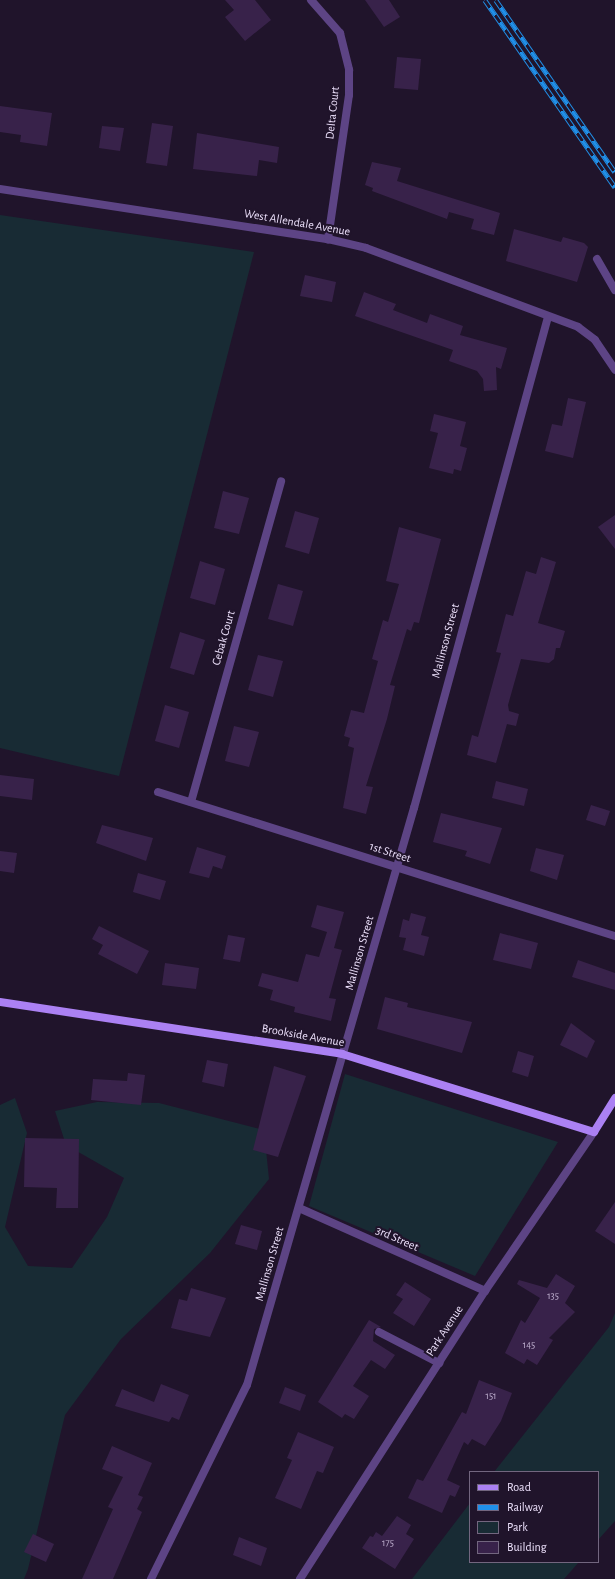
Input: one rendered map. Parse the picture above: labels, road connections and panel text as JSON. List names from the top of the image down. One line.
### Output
{"streets":{"main road":["Brookside Avenue","Park Avenue"],"street":["Delta Court","West Allendale Avenue","Cebak Court","Mallinson Street","1st Street","3rd Street"]},"crossings":[["Delta Court","West Allendale Avenue"],["West Allendale Avenue","Mallinson Street"],["Cebak Court","1st Street"],["Mallinson Street","1st Street"],["Mallinson Street","Brookside Avenue"],["Mallinson Street","3rd Street"],["Brookside Avenue","Park Avenue"],["3rd Street","Park Avenue"]],"house_numbers":["135","145","151","175"],"legend":["Road","Railway","Park","Building"]}
